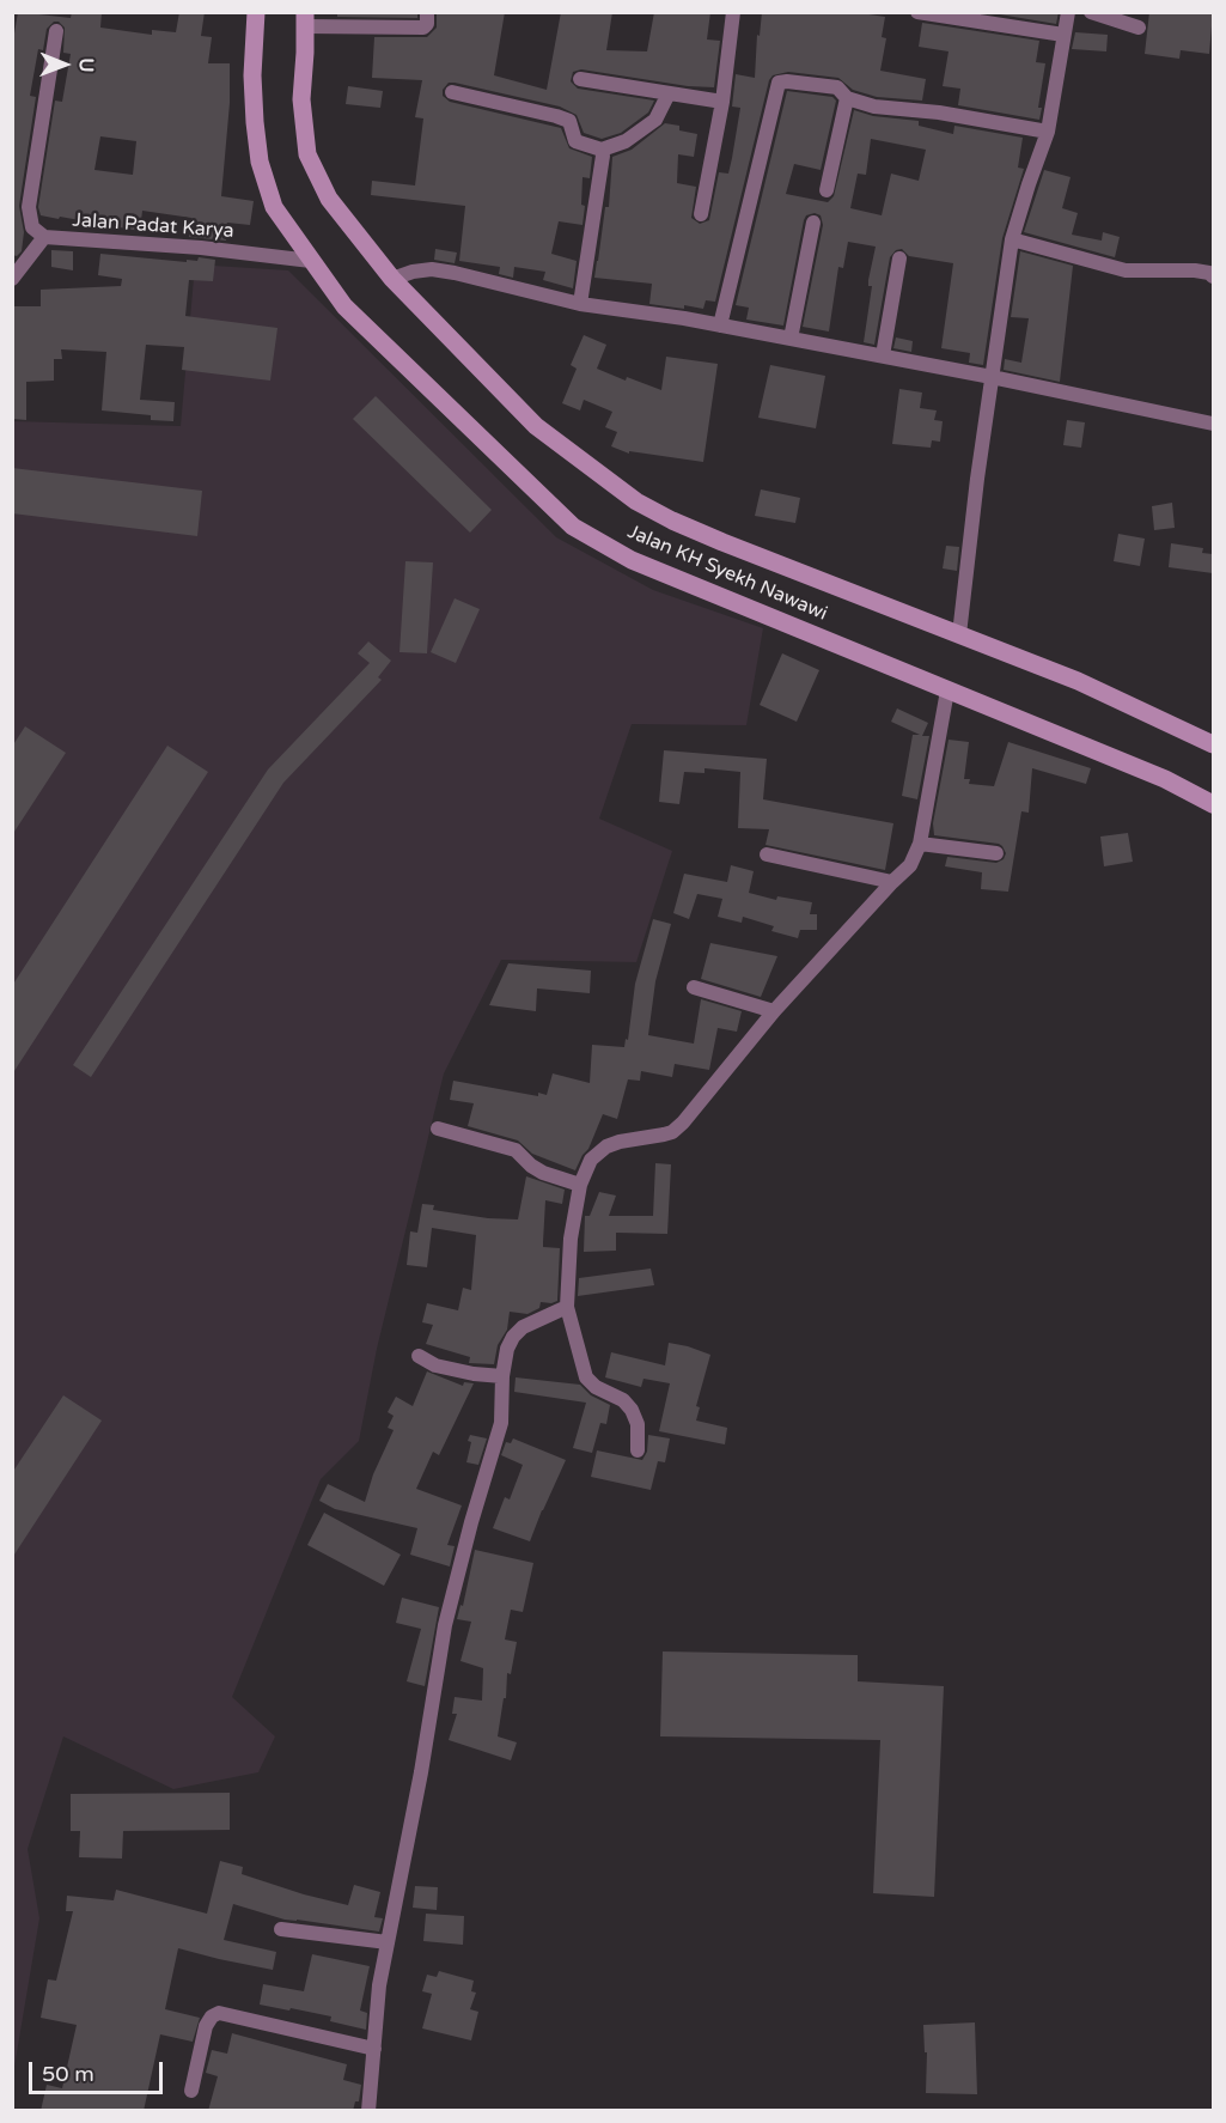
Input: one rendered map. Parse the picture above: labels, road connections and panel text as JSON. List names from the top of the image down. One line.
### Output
{"streets":{"main road":["Jalan KH Syekh Nawawi"],"street":["Jalan Padat Karya"]},"crossings":[["Jalan Padat Karya","Jalan KH Syekh Nawawi"]],"scale_bar":"50 m","north":"right"}
